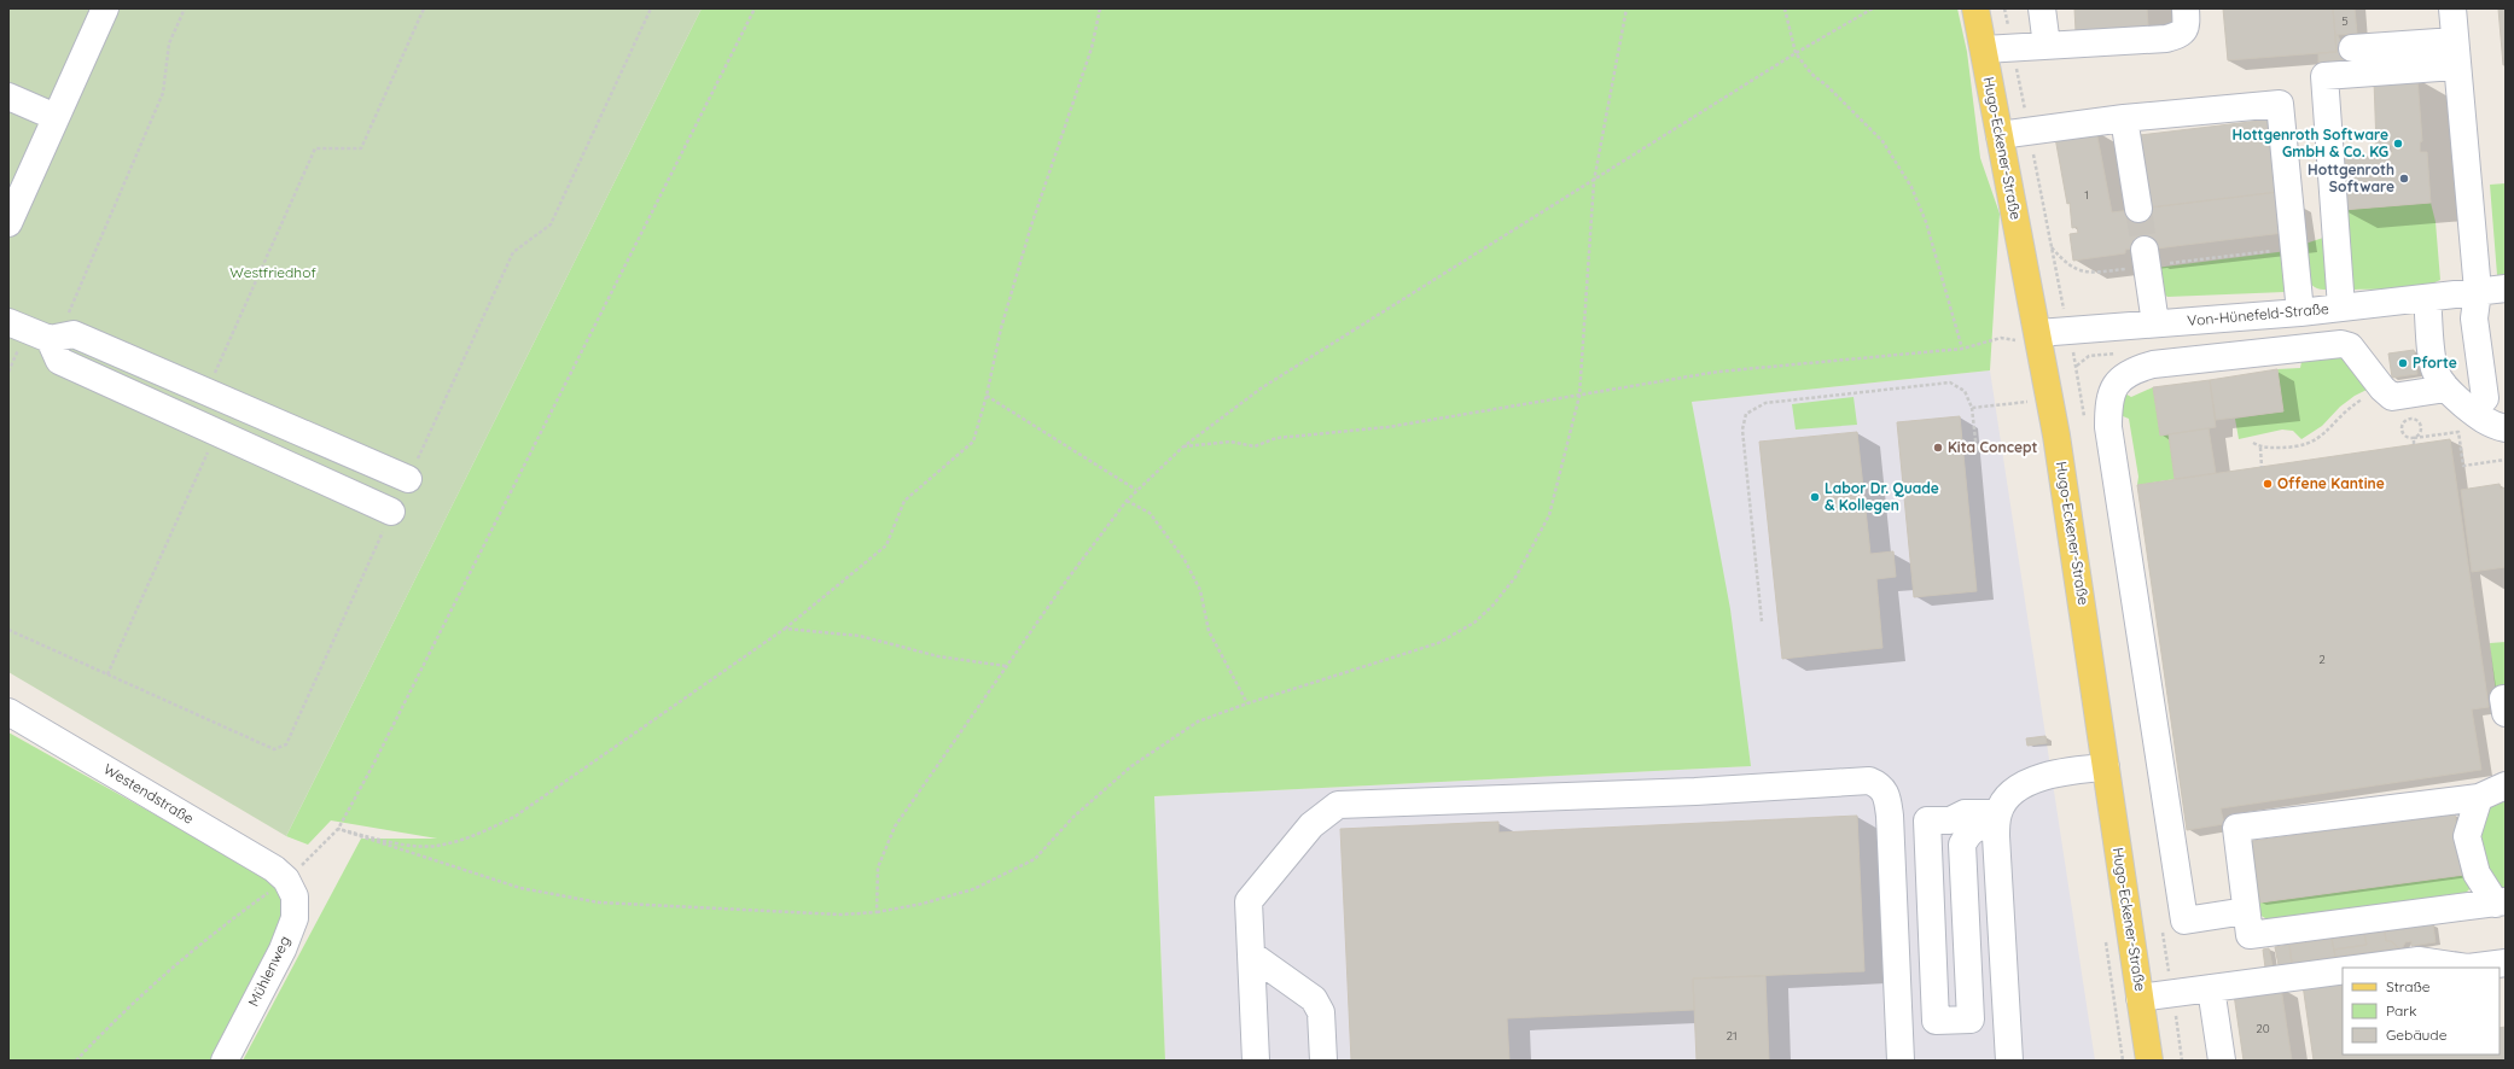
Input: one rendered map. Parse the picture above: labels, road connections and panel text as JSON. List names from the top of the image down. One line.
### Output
{"streets":{"main road":["Hugo-Eckener-Straße"],"street":["Von-Hünefeld-Straße","Westendstraße","Mühlenweg"]},"crossings":[["Hugo-Eckener-Straße","Von-Hünefeld-Straße"],["Westendstraße","Mühlenweg"]],"parks":["Westfriedhof"],"places":["Hottgenroth Software GmbH & Co. KG","Hottgenroth Software","Pforte","Kita Concept","Offene Kantine","Labor Dr. Quade & Kollegen"],"house_numbers":["5","1","2","20","21"],"legend":["Straße","Park","Gebäude"]}
